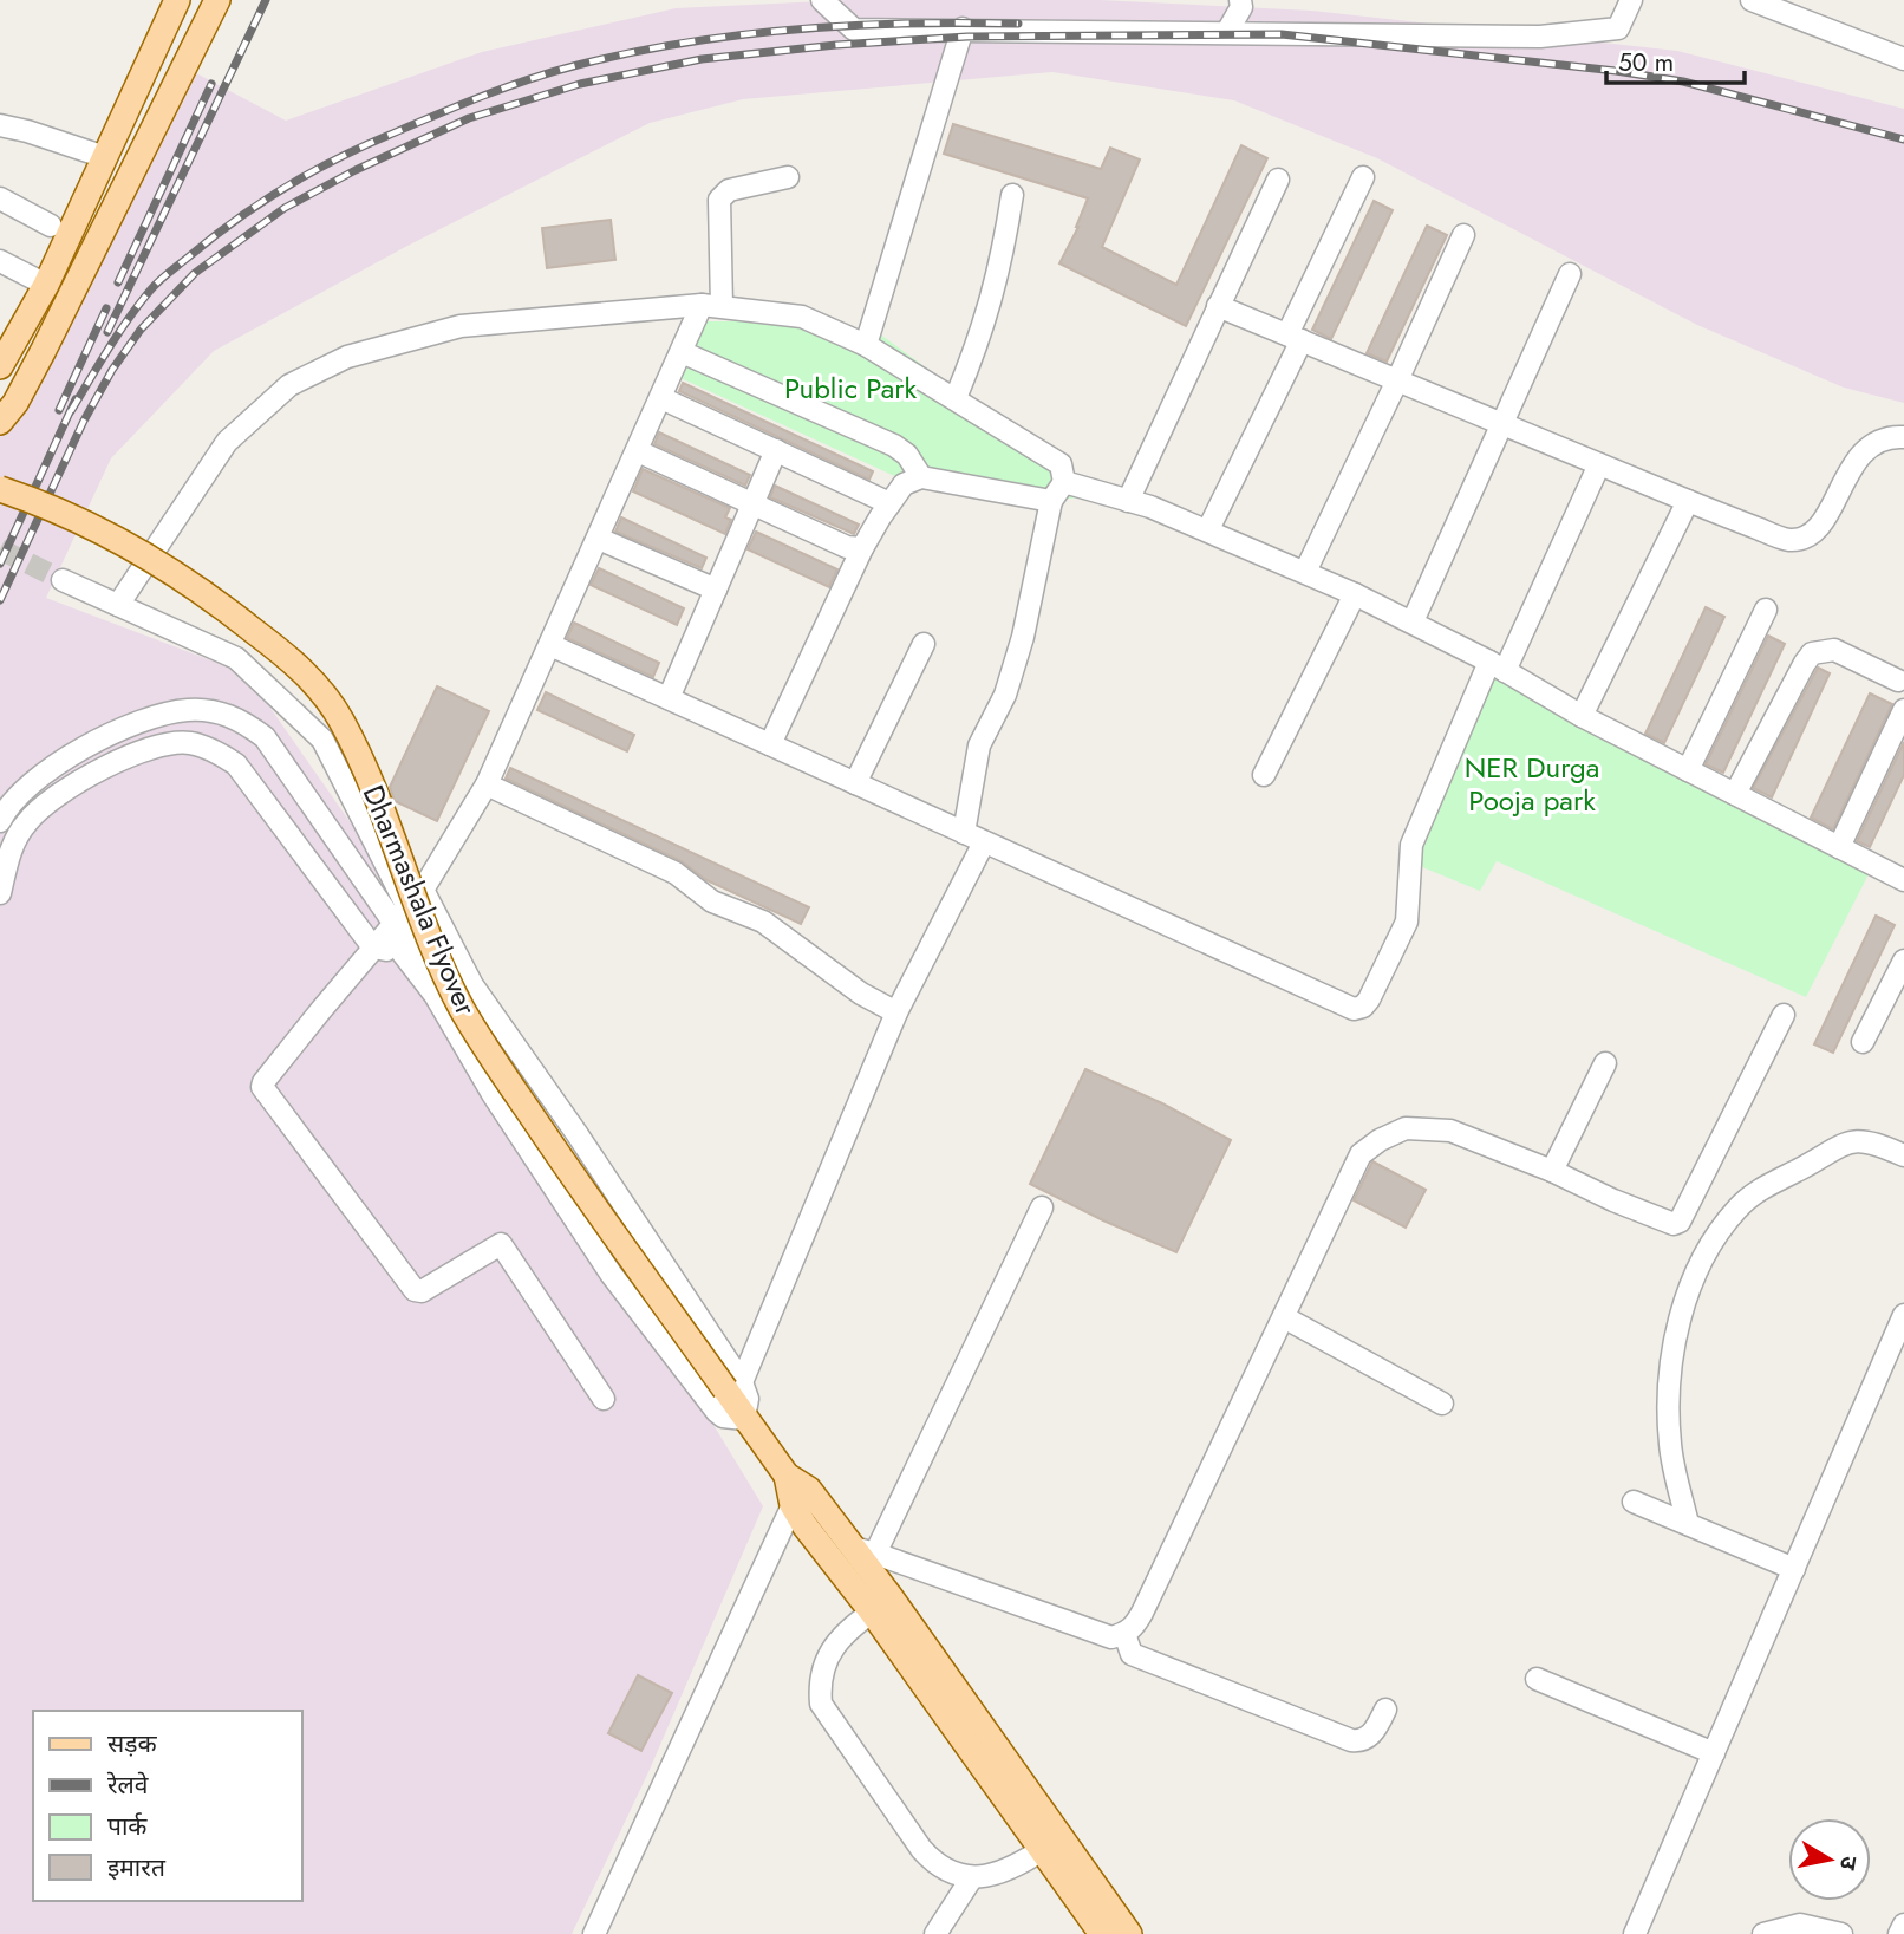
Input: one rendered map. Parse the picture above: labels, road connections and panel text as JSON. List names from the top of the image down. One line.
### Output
{"streets":{"main road":["Dharmashala Flyover"]},"parks":["Public Park","NER Durga Pooja park"],"legend":["सड़क","रेलवे","पार्क","इमारत"],"scale_bar":"50 m","north":"right"}
